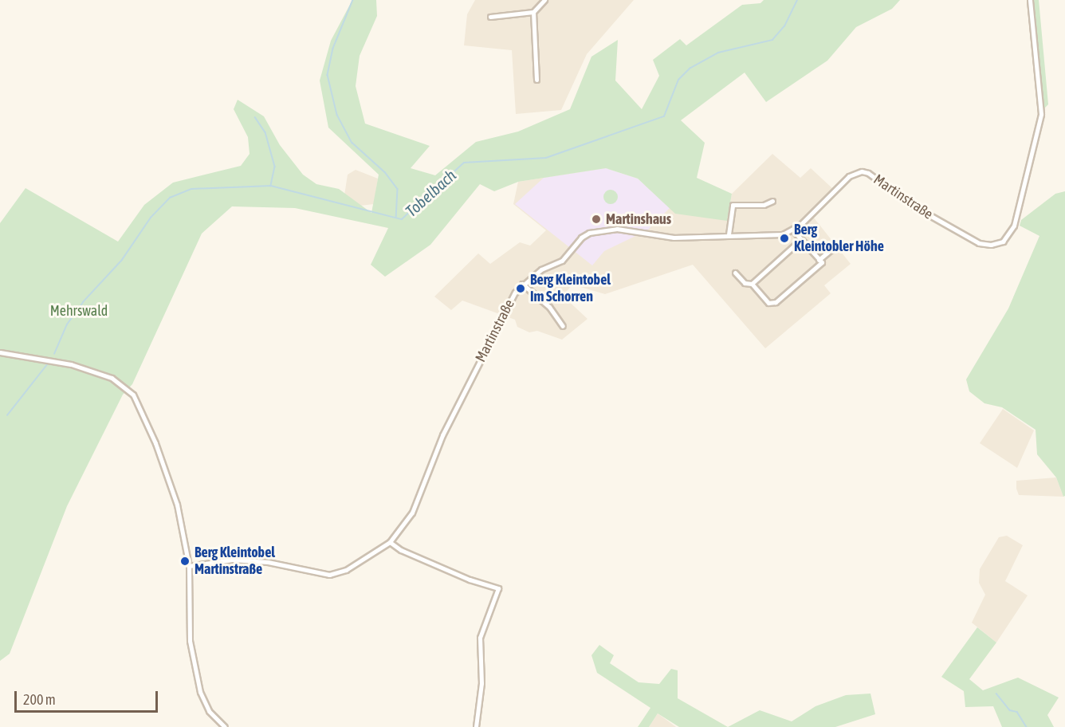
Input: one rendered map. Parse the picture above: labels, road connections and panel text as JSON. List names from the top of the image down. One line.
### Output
{"streets":{"street":["Martinstraße"]},"water":["Tobelbach"],"parks":["Mehrswald"],"places":["Martinshaus","Berg Kleintobler Höhe","Berg Kleintobel Im Schorren","Berg Kleintobel Martinstraße"],"scale_bar":"200 m"}
